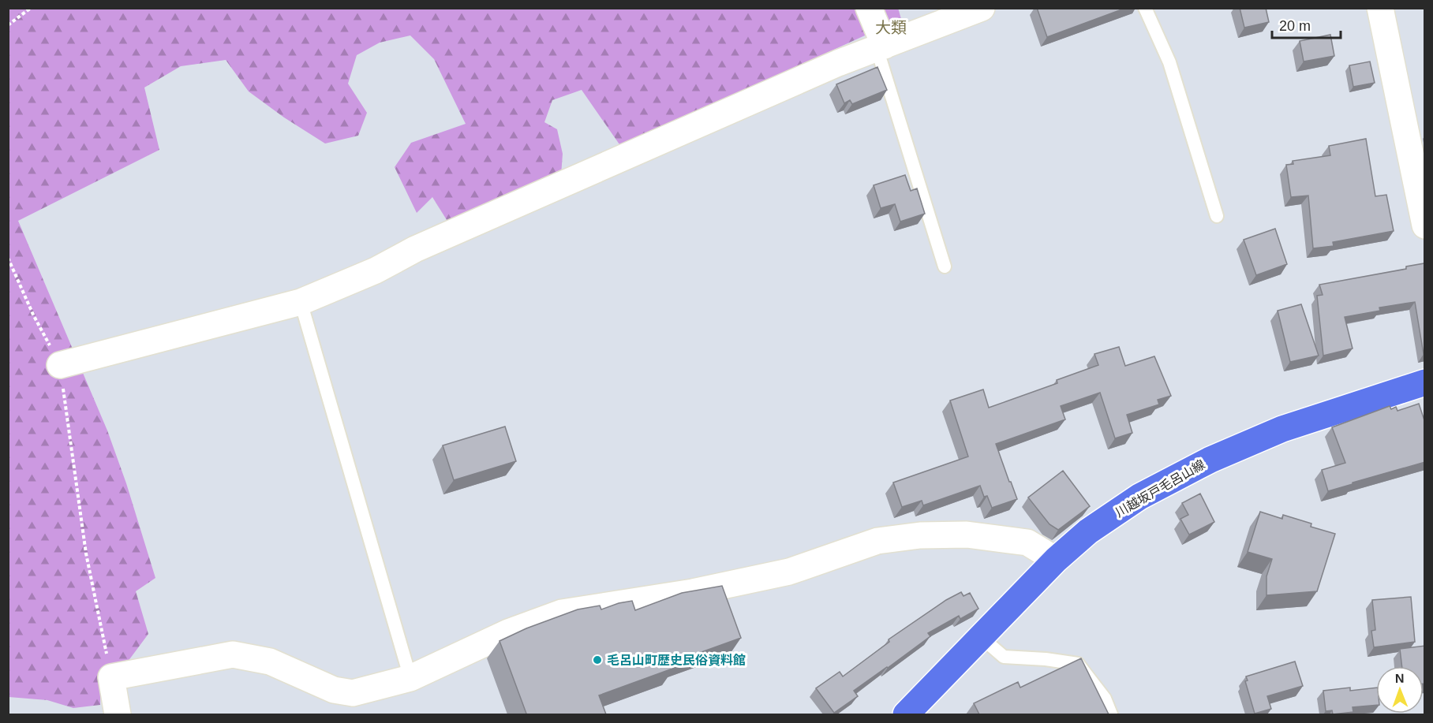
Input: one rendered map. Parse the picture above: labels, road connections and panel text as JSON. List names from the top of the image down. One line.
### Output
{"streets":{"main road":["川越坂戸毛呂山線"]},"districts":["大類"],"places":["毛呂山町歴史民俗資料館"],"scale_bar":"20 m","north":"top"}
